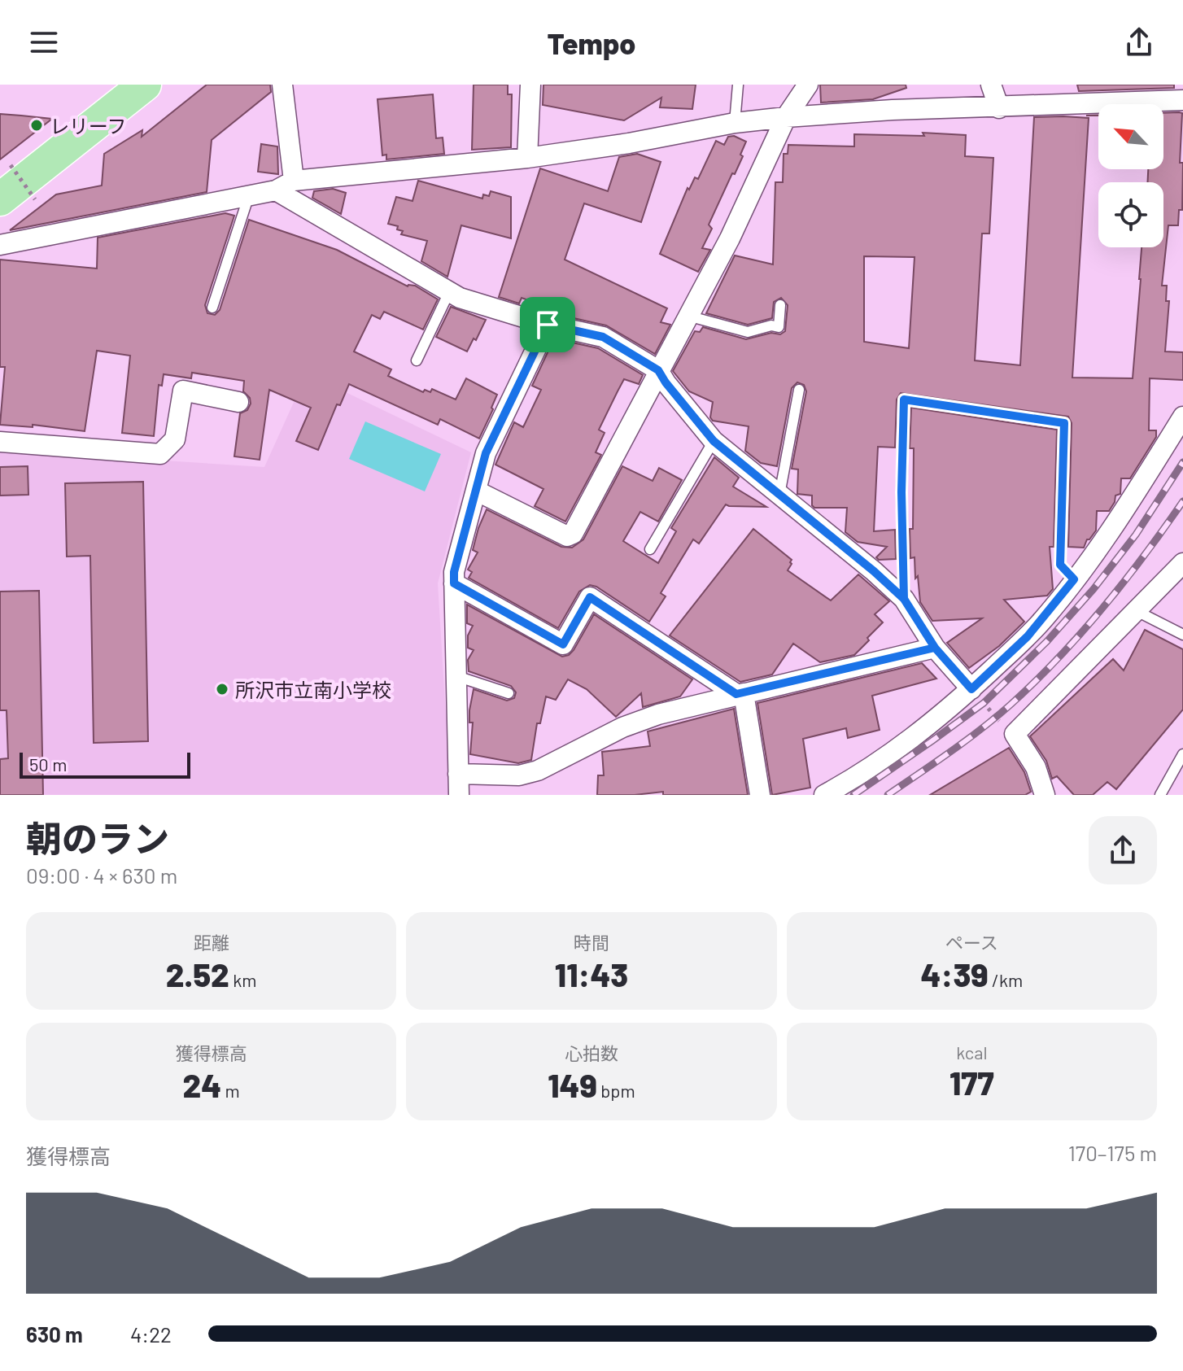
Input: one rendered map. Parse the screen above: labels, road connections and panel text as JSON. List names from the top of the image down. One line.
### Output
{"places":["レリーフ","所沢市立南小学校"],"scale_bar":"50 m","north":"top left","page":{"header":"Tempo","scale":"50 m","heading":["朝のラン","09:00 · 4 × 630 m"],"stats":[["距離","2.52 km"],["時間","11:43"],["ペース","4:39 /km"],["獲得標高","24 m"],["心拍数","149 bpm"],["kcal","177"]],"chart":["獲得標高","170–175 m"],"list":[{"name":"630 m","note":"4:22"}]}}
